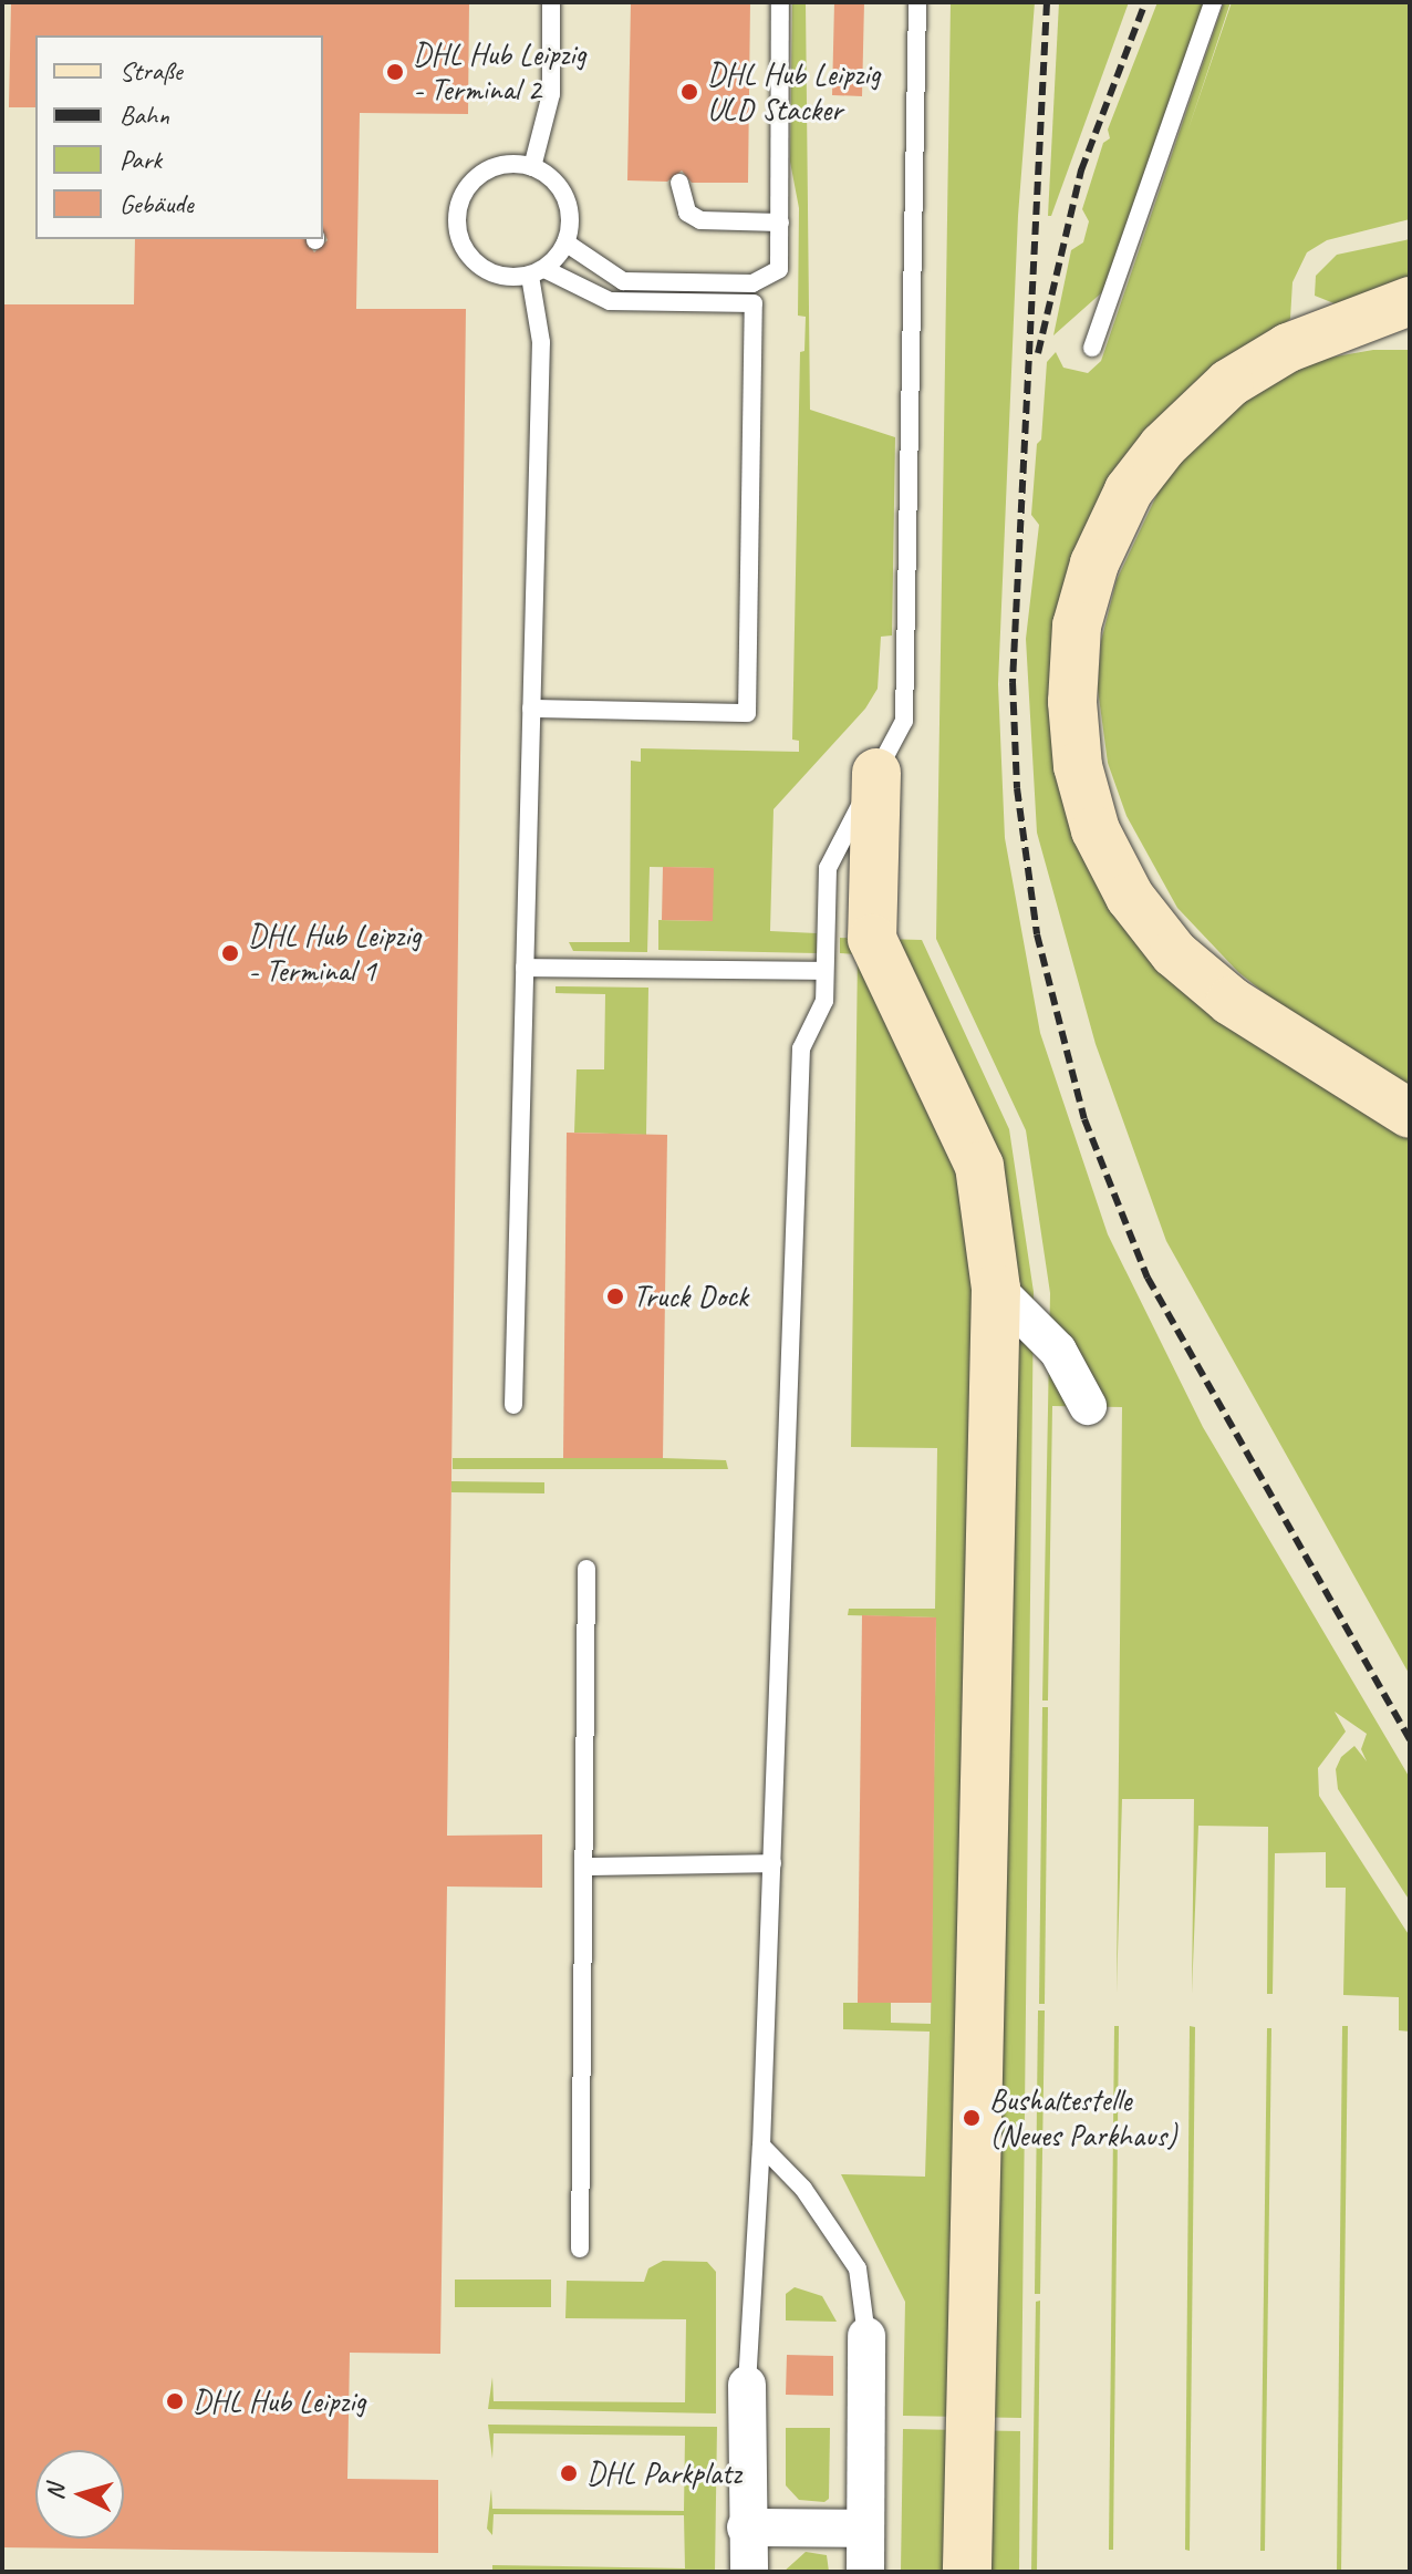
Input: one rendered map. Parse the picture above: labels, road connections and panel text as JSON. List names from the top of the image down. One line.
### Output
{"places":["DHL Hub Leipzig - Terminal 2","DHL Hub Leipzig ULD Stacker","DHL Hub Leipzig - Terminal 1","Truck Dock","Bushaltestelle (Neues Parkhaus)","DHL Hub Leipzig","DHL Parkplatz"],"legend":["Straße","Bahn","Park","Gebäude"],"north":"left"}
